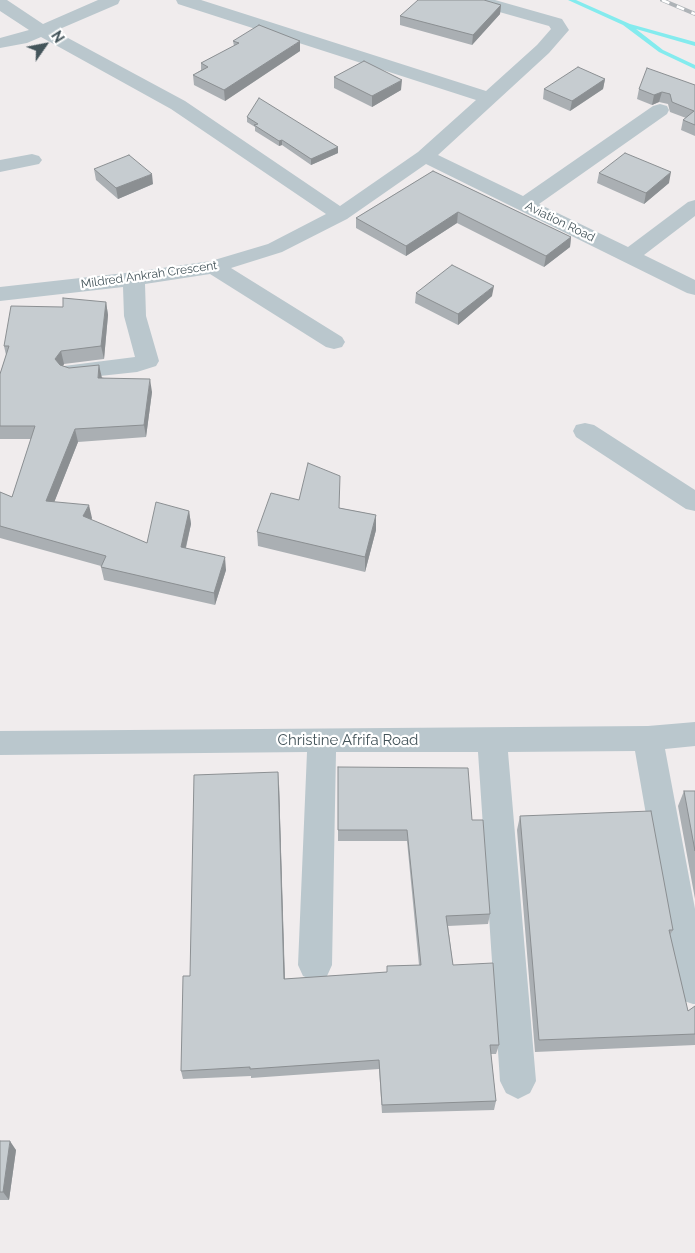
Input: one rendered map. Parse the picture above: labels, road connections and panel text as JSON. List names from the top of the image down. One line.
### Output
{"streets":{"street":["Aviation Road","Mildred Ankrah Crescent","Christine Afrifa Road"]},"crossings":[["Aviation Road","Mildred Ankrah Crescent"]],"north":"top right"}
